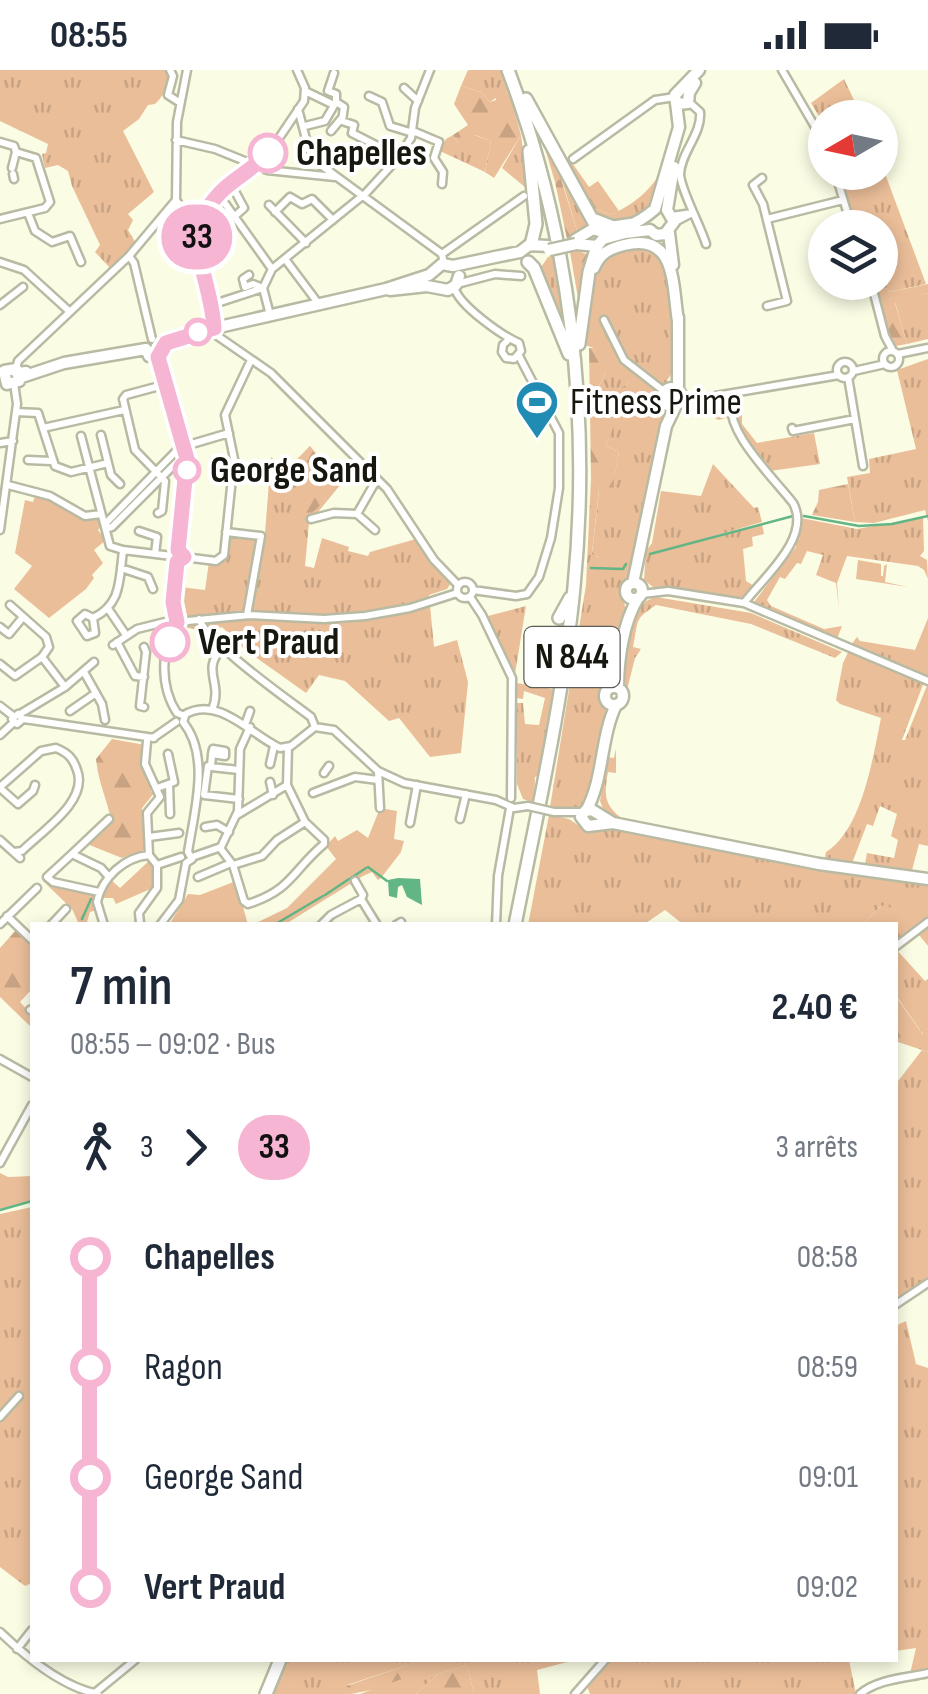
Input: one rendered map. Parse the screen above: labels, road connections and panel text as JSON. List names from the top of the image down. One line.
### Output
{"streets":{"highway":["N 844"]},"places":{"other":["Chapelles","George Sand","Vert Praud"],"sports":["Fitness Prime"]},"lines":["bus line 33"],"north":"left","page":{"status":"08:55","on_map":"33","heading":["7 min","08:55 – 09:02 · Bus","2.40 €"],"legs":["3","33","3 arrêts"],"list":[{"name":"Chapelles","value":"08:58"},{"name":"Ragon","value":"08:59"},{"name":"George Sand","value":"09:01"},{"name":"Vert Praud","value":"09:02"}]}}
